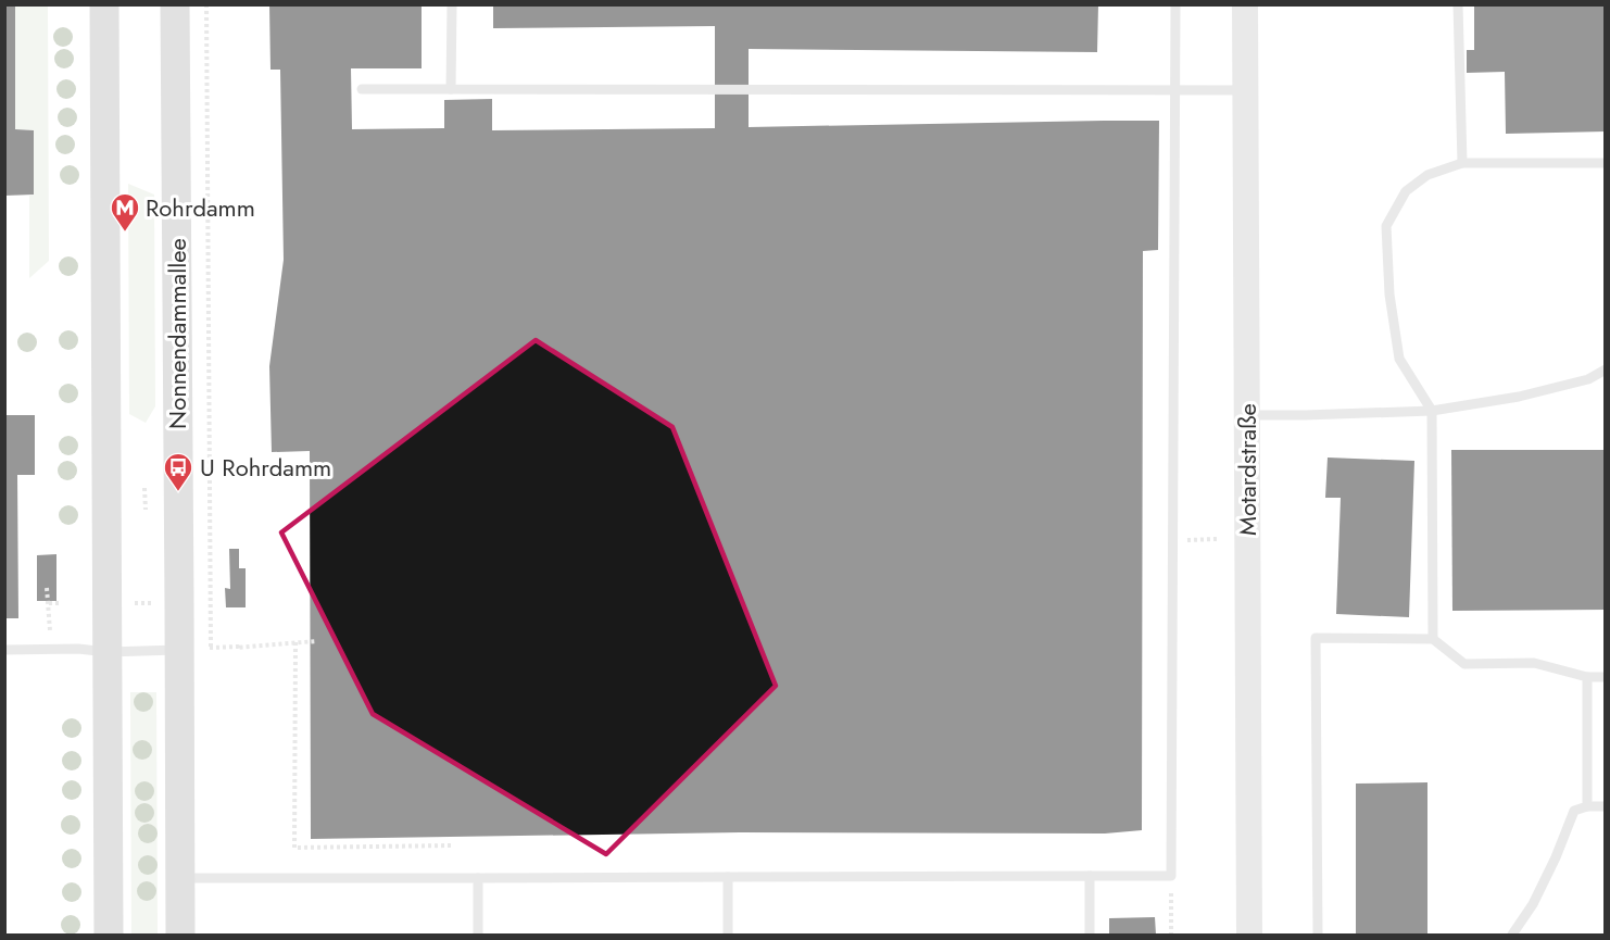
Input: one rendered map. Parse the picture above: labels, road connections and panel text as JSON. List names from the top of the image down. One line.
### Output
{"streets":{"main road":["Nonnendammallee"],"street":["Motardstraße"]},"places":{"metro station":["Rohrdamm"],"bus stop":["U Rohrdamm"]}}
